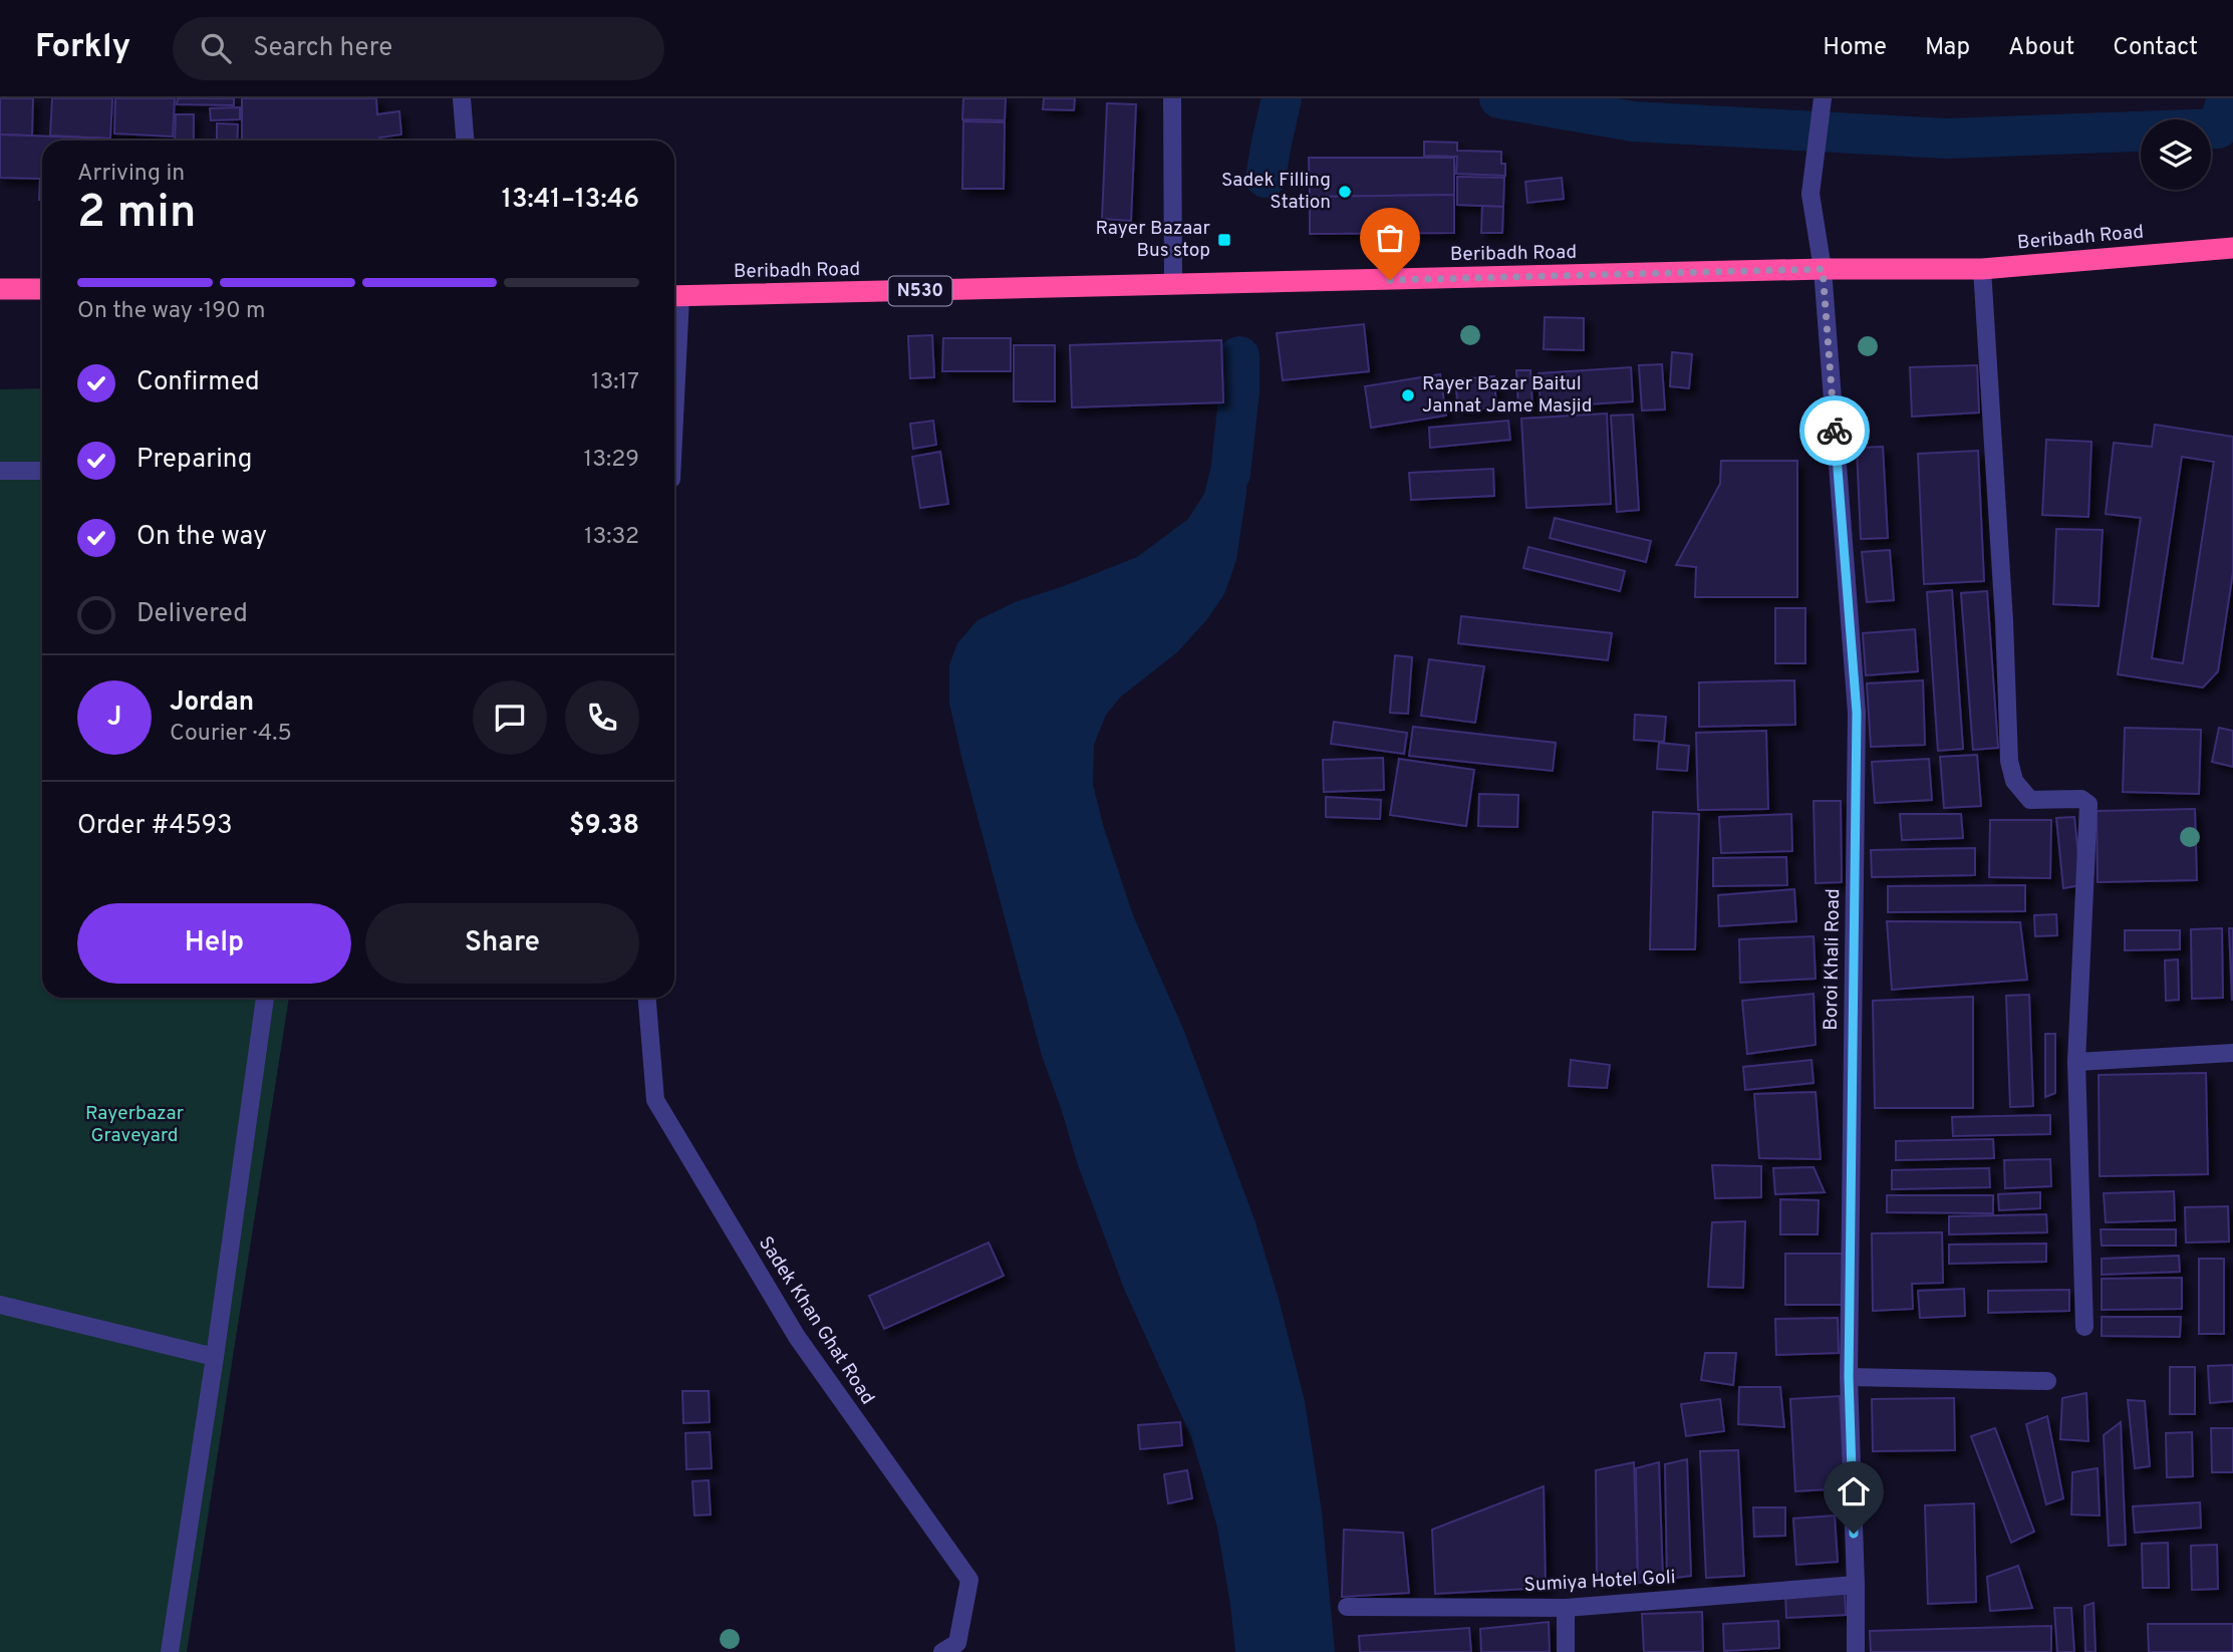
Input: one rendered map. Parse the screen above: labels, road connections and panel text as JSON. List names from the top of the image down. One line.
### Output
{"streets":{"highway":["Beribadh Road","N530"],"street":["Boroi Khali Road","Sadek Khan Ghat Road","Sumiya Hotel Goli"]},"crossings":[["Beribadh Road","Boroi Khali Road"],["Boroi Khali Road","Sumiya Hotel Goli"]],"parks":["Rayerbazar Graveyard"],"places":{"other":["Sadek Filling Station","Rayer Bazar Baitul Jannat Jame Masjid"],"transit":["Rayer Bazaar Bus stop"]},"page":{"header":"Forkly","search":"Search here","nav":["Home","Map","About","Contact"],"heading":["2 min","Arriving in","13:41–13:46"],"panel":["Jordan","Courier · 4.5","Order #4593","$9.38"],"bar":"On the way · 190 m","list":[["Confirmed","13:17"],["Preparing","13:29"],["On the way","13:32"],"Delivered"],"round":"J","buttons":["Help","Share"]}}
